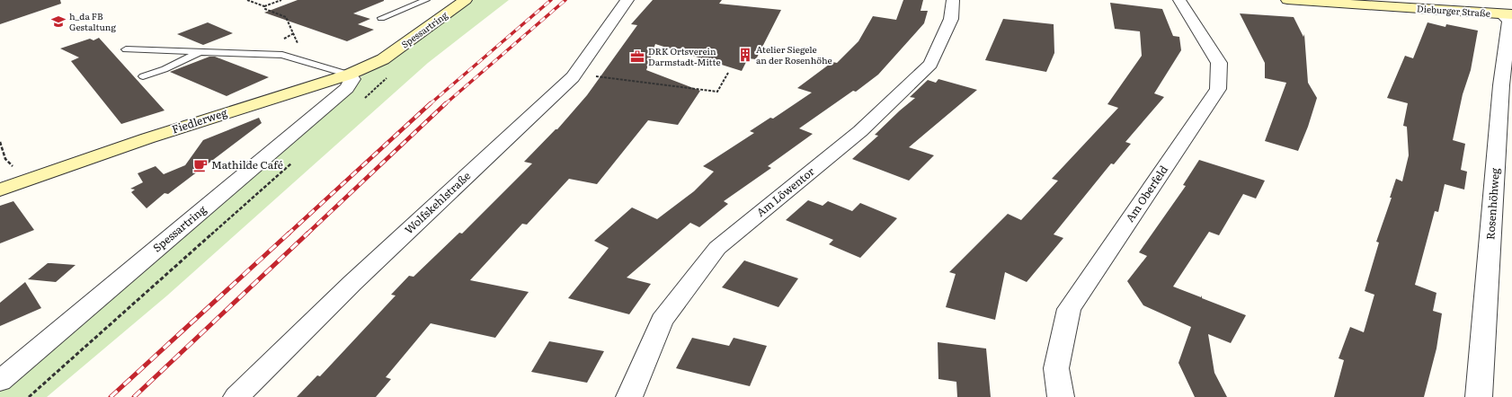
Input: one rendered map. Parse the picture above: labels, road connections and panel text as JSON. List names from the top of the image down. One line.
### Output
{"streets":{"main road":["Dieburger Straße","Spessartring","Fiedlerweg"],"street":["Am Löwentor","Am Oberfeld","Wolfskehlstraße","Rosenhöhweg"]},"crossings":[["Dieburger Straße","Rosenhöhweg"],["Spessartring","Fiedlerweg"]],"places":{"school or university":["h_da FB Gestaltung"],"building":["Atelier Siegele an der Rosenhöhe"],"office":["DRK Ortsverein Darmstadt-Mitte"],"cafe":["Mathilde Café"]}}
